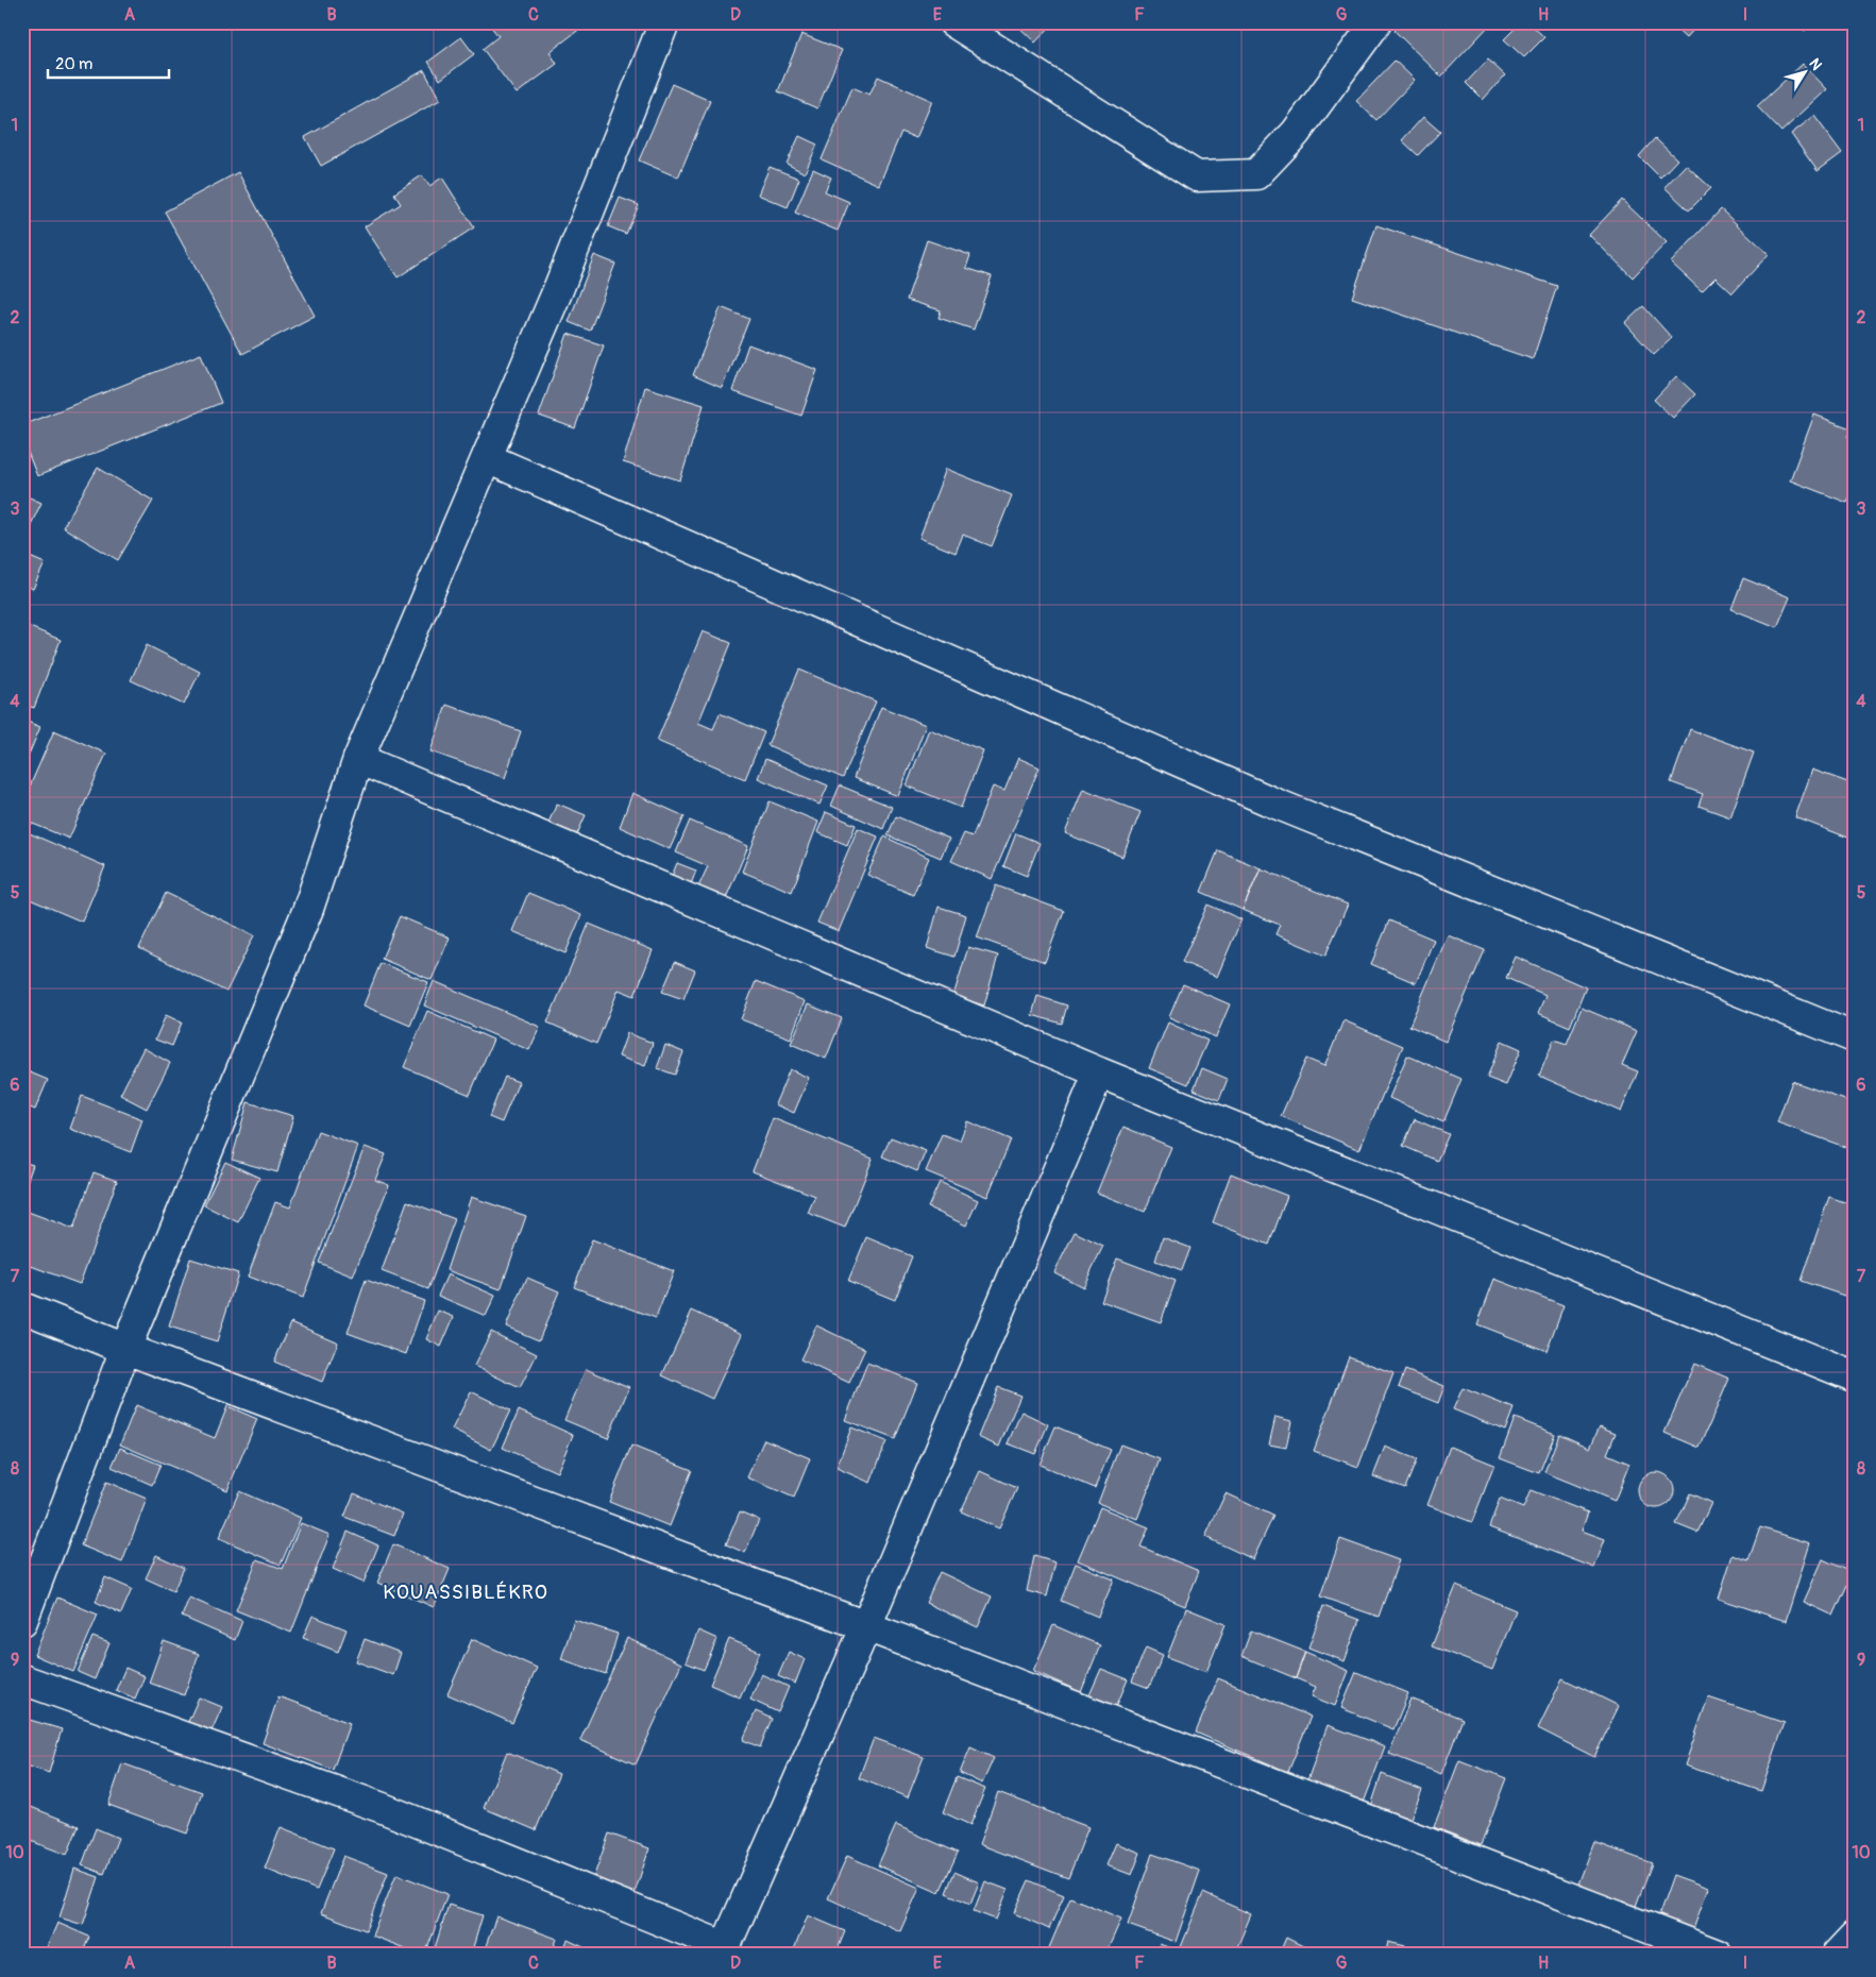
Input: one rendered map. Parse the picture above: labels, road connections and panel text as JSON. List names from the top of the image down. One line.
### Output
{"districts":["KOUASSIBLÉKRO"],"scale_bar":"20 m","north":"top right","grid":{"columns":["A","B","C","D","E","F","G","H","I"],"rows":["1","2","3","4","5","6","7","8","9","10"]}}
